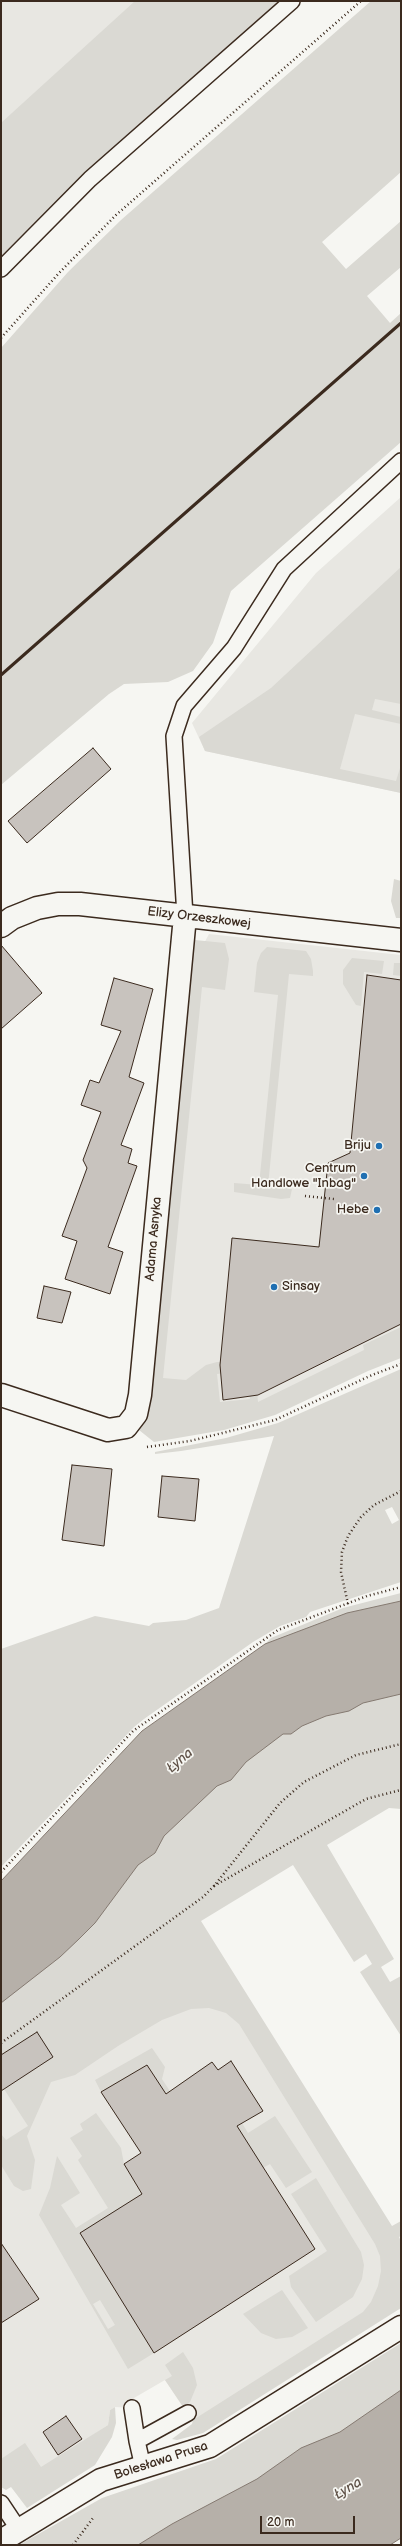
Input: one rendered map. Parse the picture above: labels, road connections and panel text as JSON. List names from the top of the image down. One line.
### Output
{"streets":{"street":["Elizy Orzeszkowej","Adama Asnyka","Bolesława Prusa"]},"crossings":[["Elizy Orzeszkowej","Adama Asnyka"]],"water":["Łyna"],"places":["Briju","Centrum Handlowe \"Inbag\"","Hebe","Sinsay"],"scale_bar":"20 m"}
